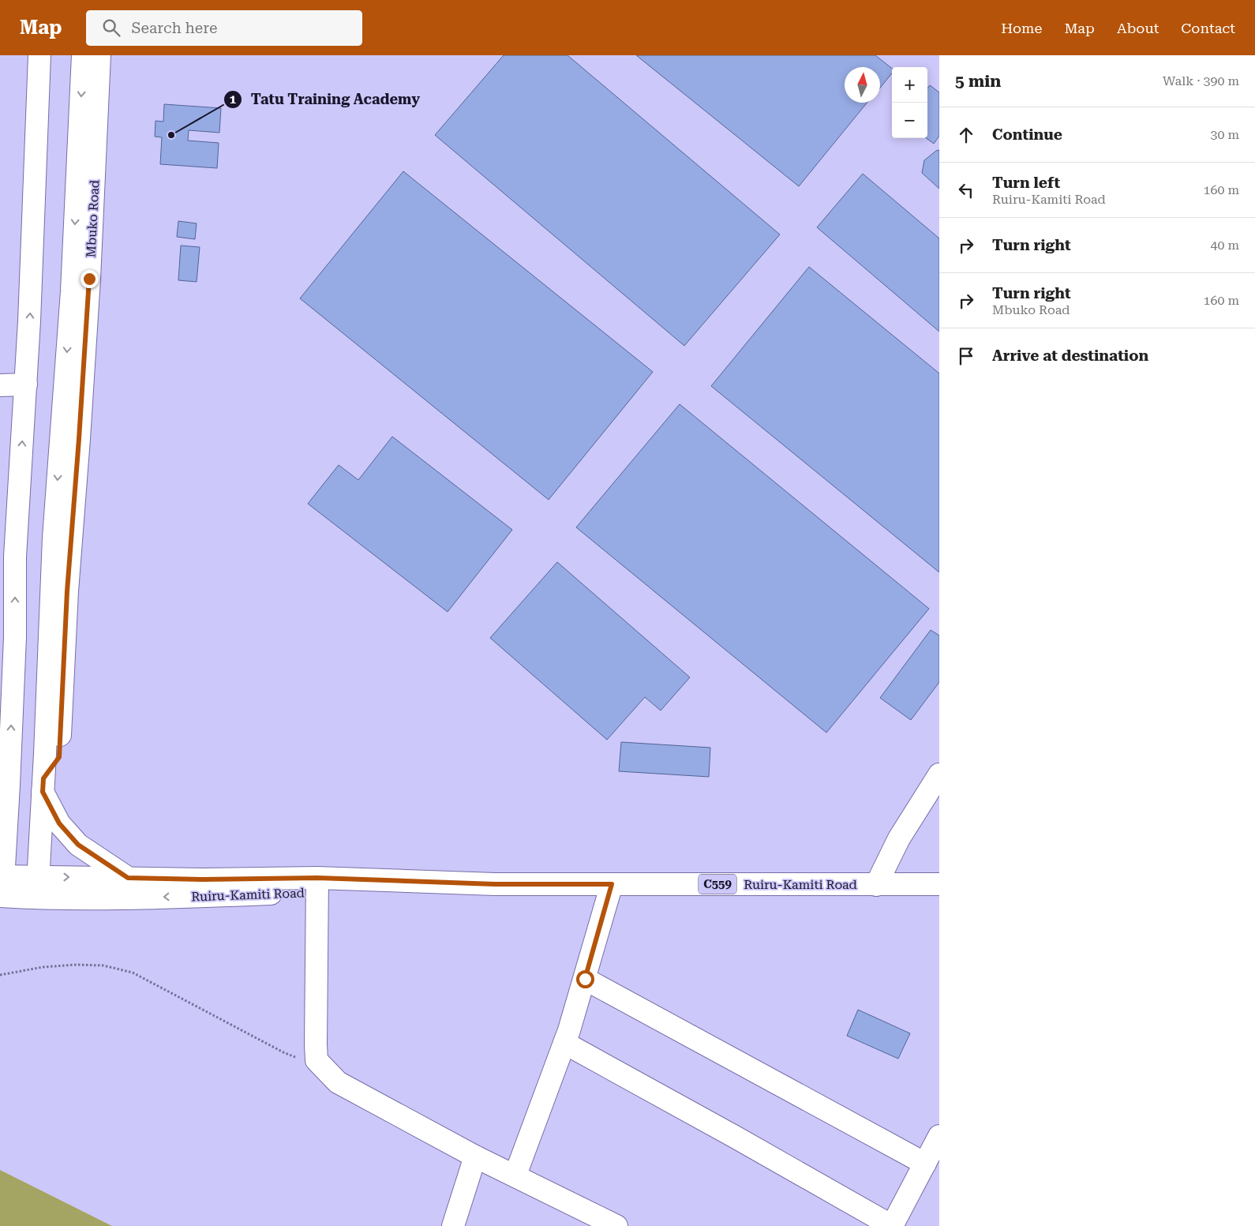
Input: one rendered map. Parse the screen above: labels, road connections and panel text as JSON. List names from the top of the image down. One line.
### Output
{"streets":{"street":["Mbuko Road","C559","Ruiru-Kamiti Road"]},"places":["Tatu Training Academy"],"north":"top","page":{"header":"Map","search":"Search here","nav":["Home","Map","About","Contact"],"heading":["5 min","Walk · 390 m"],"map_buttons":["+","−"],"list":[["Continue","30 m"],["Turn left","Ruiru-Kamiti Road","160 m"],["Turn right","40 m"],["Turn right","Mbuko Road","160 m"],"Arrive at destination"]}}
